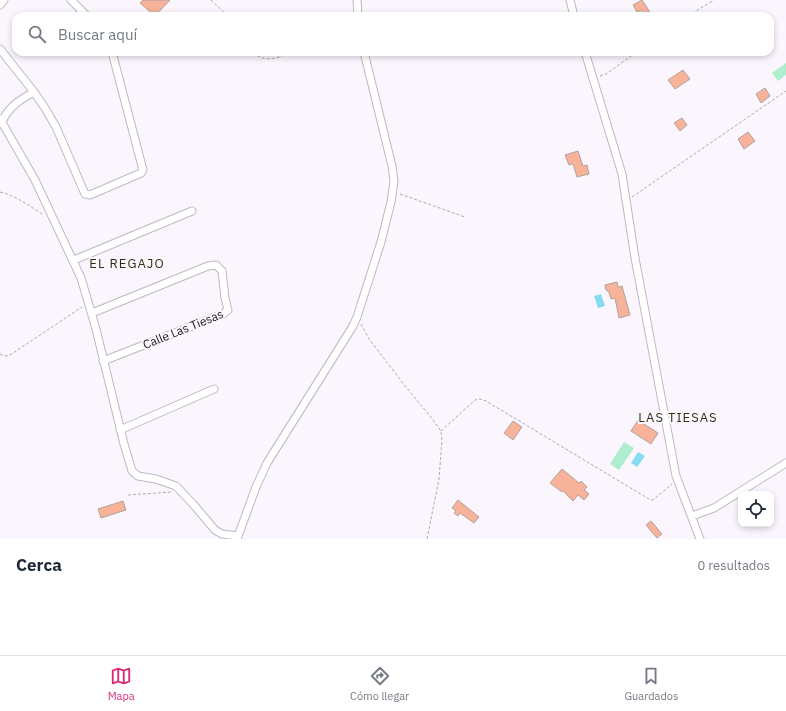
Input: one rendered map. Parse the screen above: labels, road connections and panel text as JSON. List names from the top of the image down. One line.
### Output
{"streets":{"street":["Calle Las Tiesas"]},"districts":["EL REGAJO","LAS TIESAS"],"page":{"search":"Buscar aquí","heading":["Cerca","0 resultados"],"nav":["Mapa","Cómo llegar","Guardados"]}}
